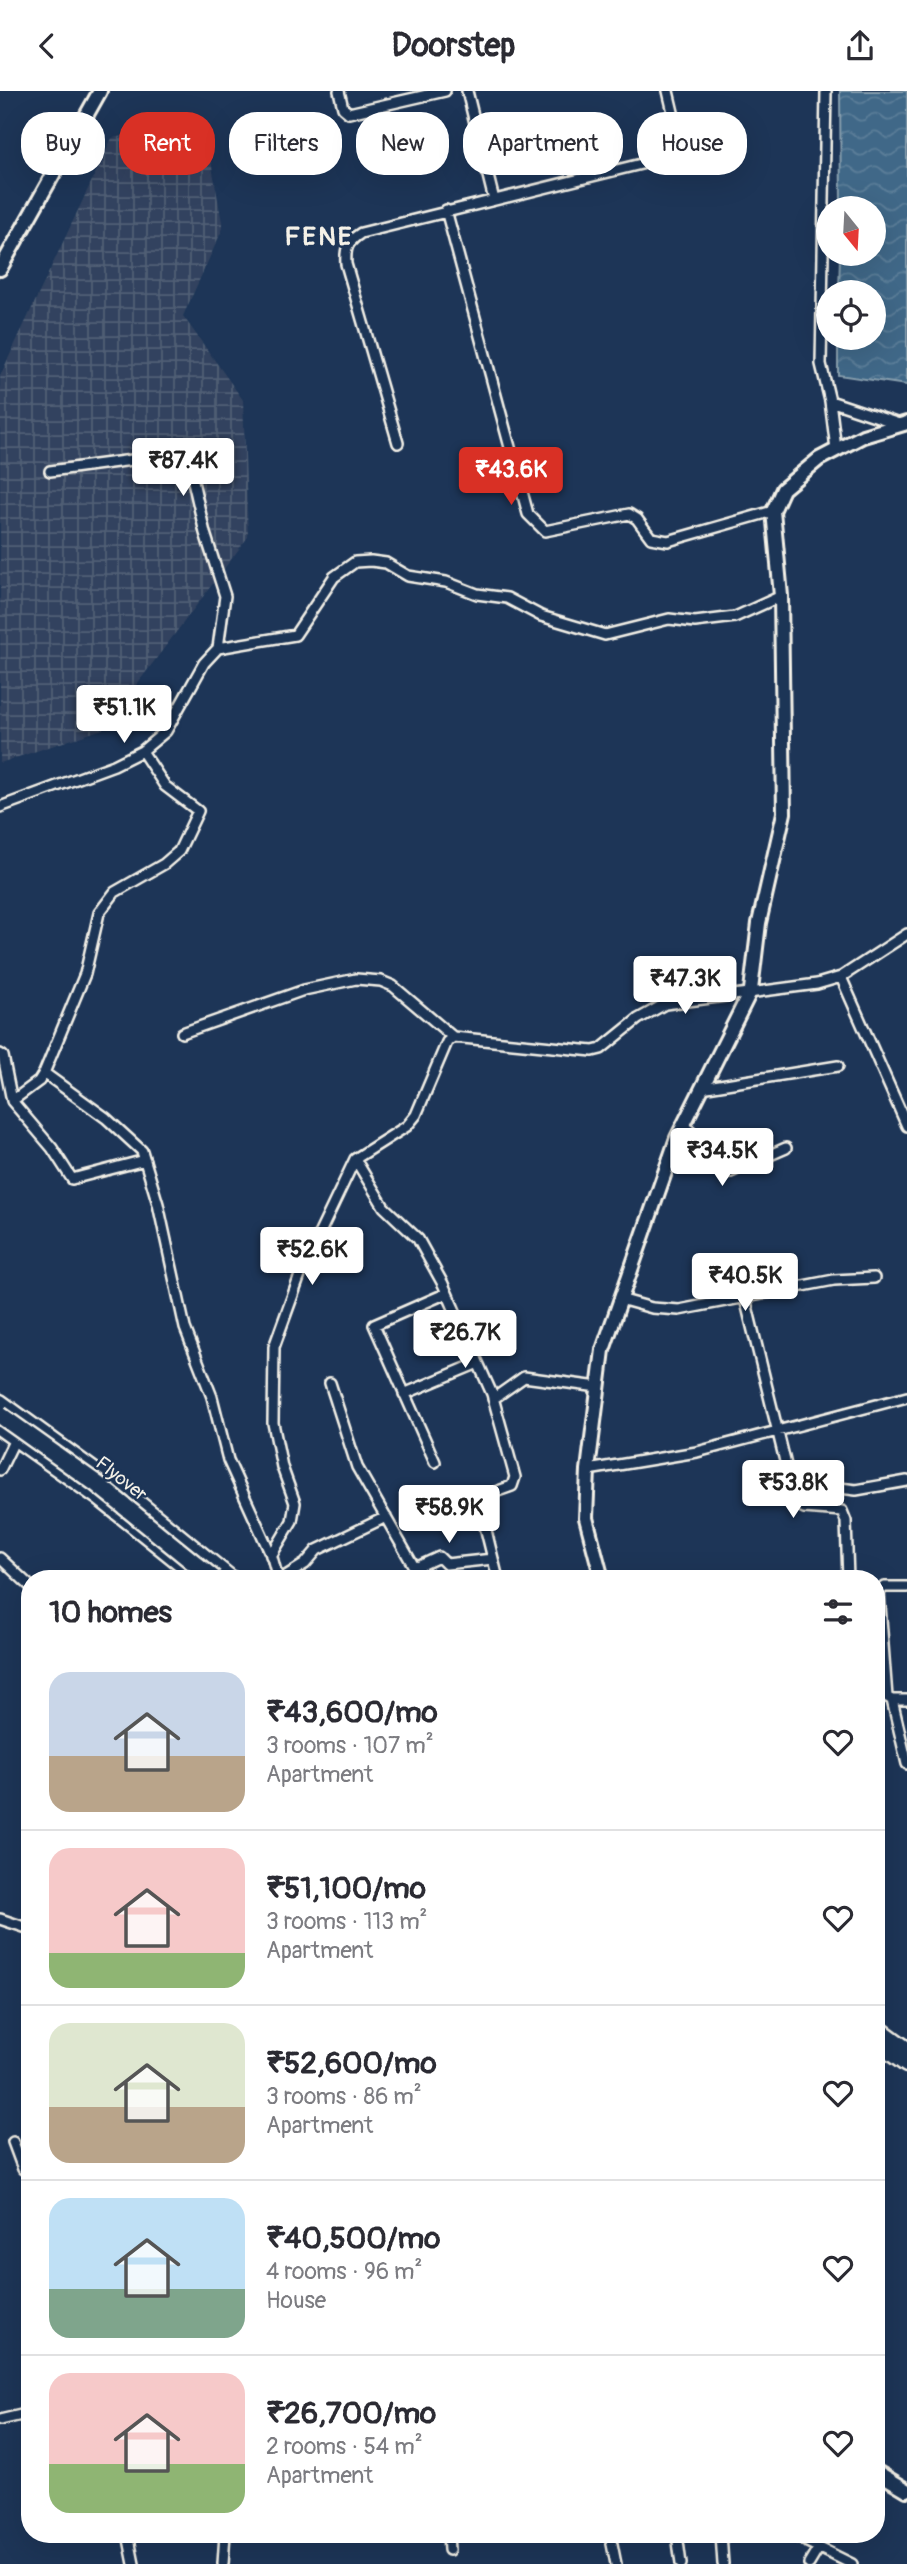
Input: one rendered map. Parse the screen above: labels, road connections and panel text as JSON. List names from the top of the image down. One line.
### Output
{"streets":{"highway":["Flyover"]},"districts":["FENE"],"north":"bottom","page":{"header":"Doorstep","chip":["Buy","Rent","Filters","New","Apartment","House"],"price":["₹87.4K","₹43.6K","₹51.1K","₹47.3K","₹34.5K","₹52.6K","₹40.5K","₹26.7K","₹53.8K","₹58.9K"],"heading":"10 homes","list":[{"name":"₹43,600/mo","note":"3 rooms · 107 m² · Apartment"},{"name":"₹51,100/mo","note":"3 rooms · 113 m² · Apartment"},{"name":"₹52,600/mo","note":"3 rooms · 86 m² · Apartment"},{"name":"₹40,500/mo","note":"4 rooms · 96 m² · House"},{"name":"₹26,700/mo","note":"2 rooms · 54 m² · Apartment"}]}}
